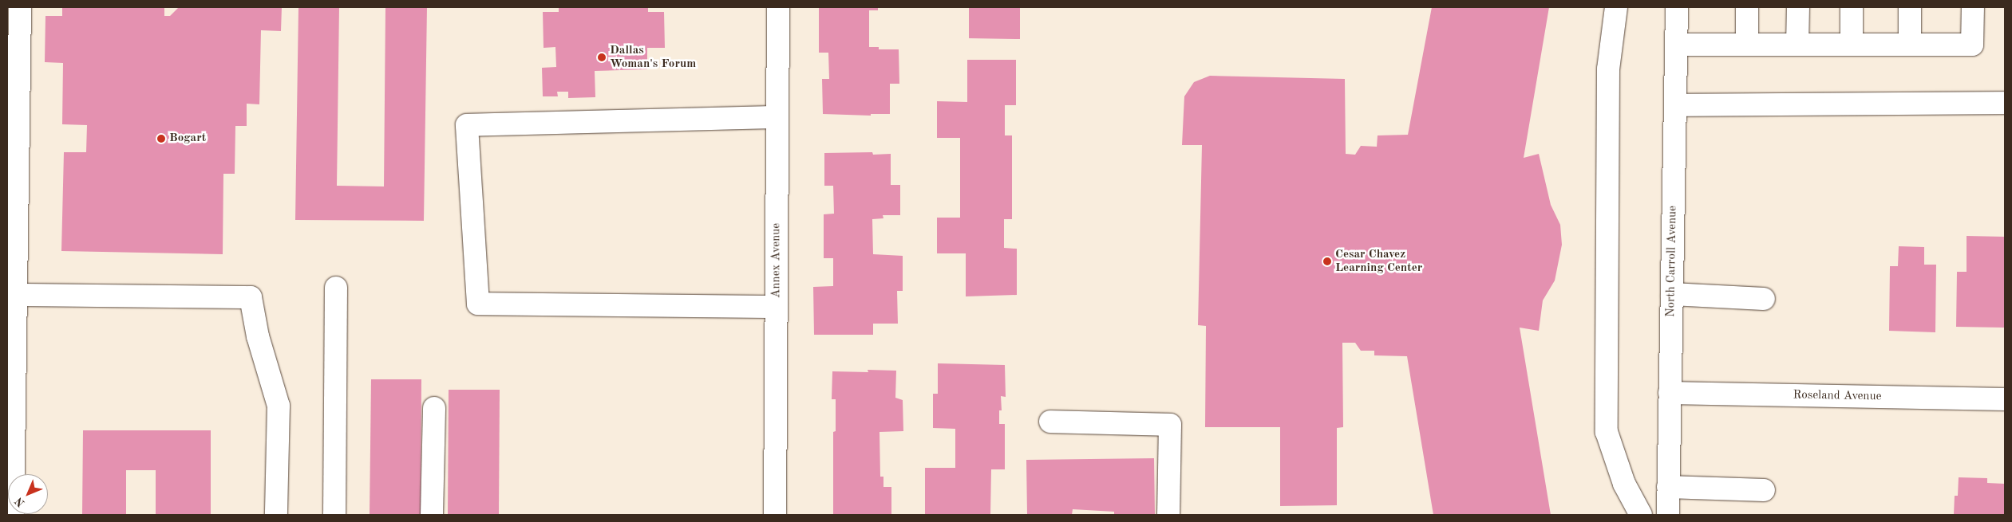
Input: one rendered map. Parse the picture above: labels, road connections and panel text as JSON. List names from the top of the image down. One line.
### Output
{"streets":{"street":["Annex Avenue","North Carroll Avenue","Roseland Avenue"]},"crossings":[["North Carroll Avenue","Roseland Avenue"]],"places":["Dallas Woman's Forum","Bogart","Cesar Chavez Learning Center"],"north":"bottom left"}
